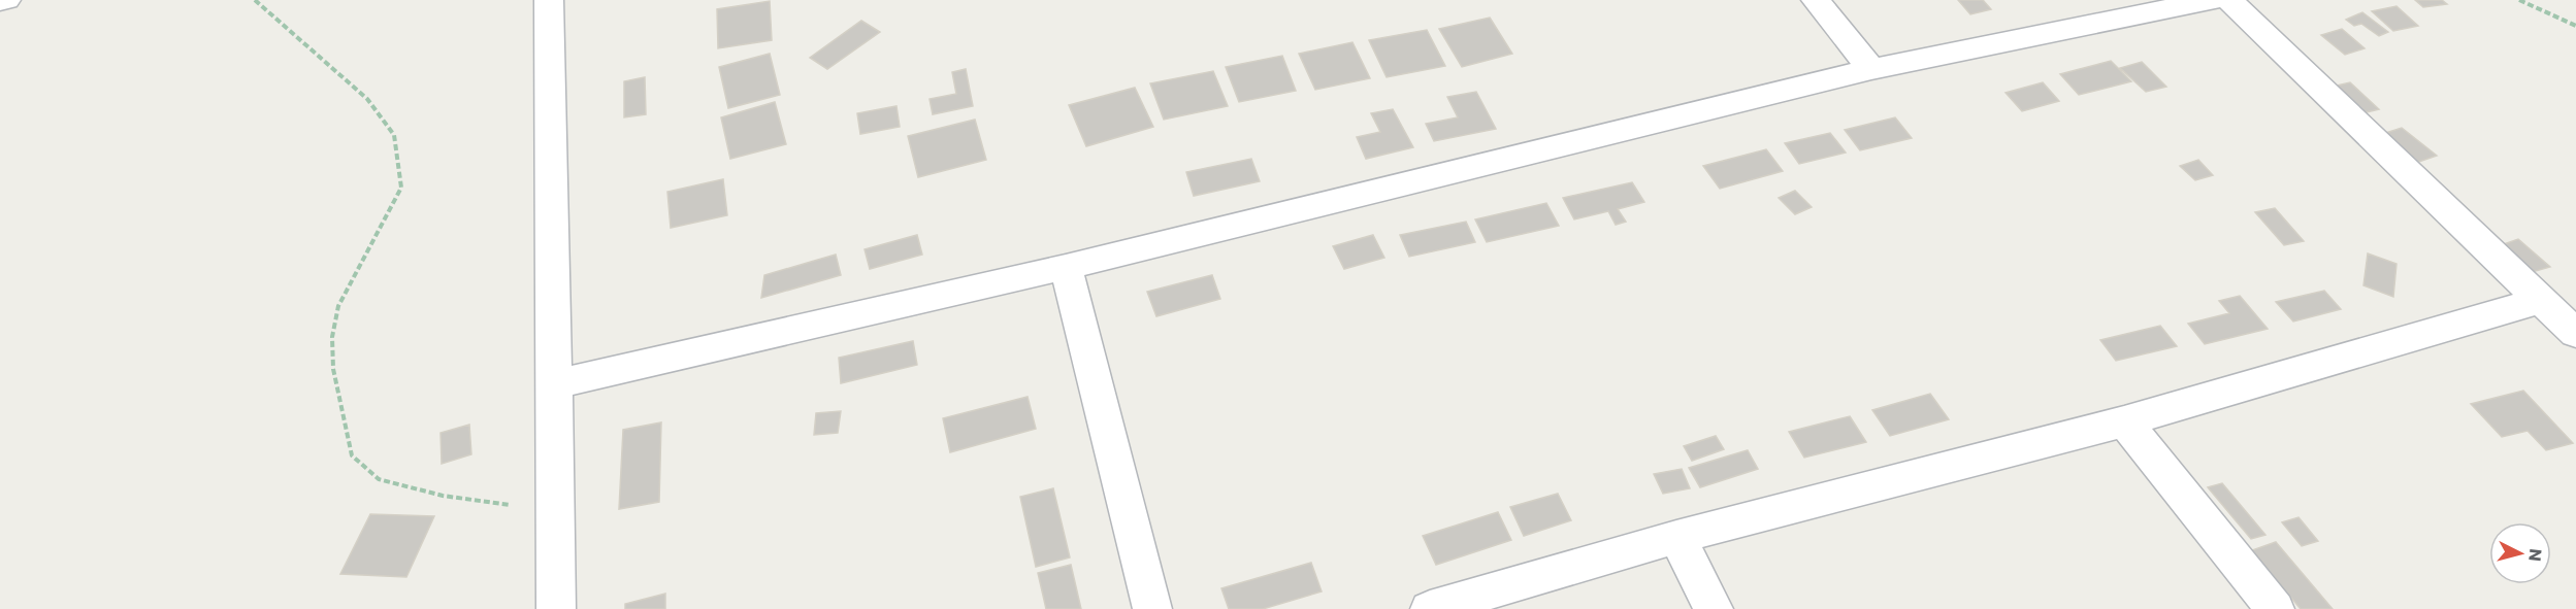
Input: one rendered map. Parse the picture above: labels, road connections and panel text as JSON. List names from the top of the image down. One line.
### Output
{"north":"right"}
